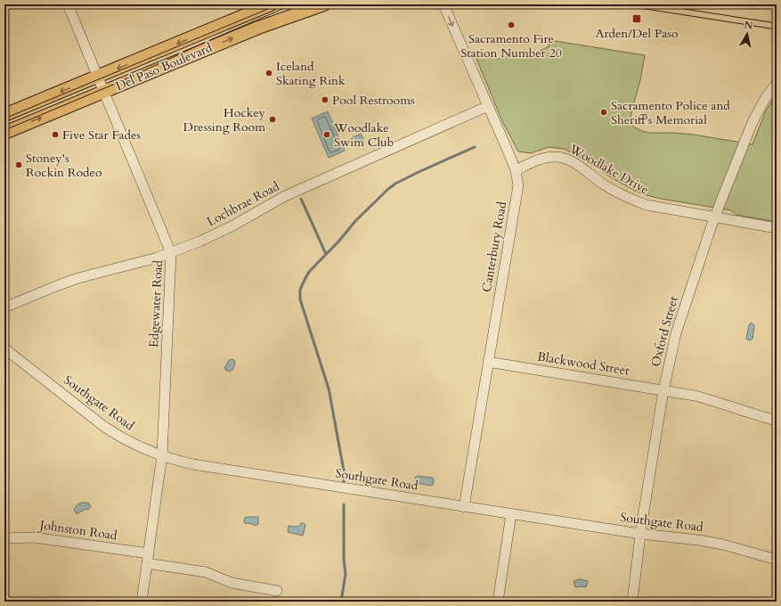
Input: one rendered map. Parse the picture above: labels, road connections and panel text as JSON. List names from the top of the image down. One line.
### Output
{"streets":{"main road":["Del Paso Boulevard"],"street":["Woodlake Drive","Lochbrae Road","Canterbury Road","Edgewater Road","Oxford Street","Blackwood Street","Southgate Road","Johnston Road"]},"crossings":[["Del Paso Boulevard","Edgewater Road"],["Woodlake Drive","Canterbury Road"],["Woodlake Drive","Oxford Street"],["Lochbrae Road","Canterbury Road"],["Lochbrae Road","Edgewater Road"],["Canterbury Road","Blackwood Street"],["Canterbury Road","Southgate Road"],["Edgewater Road","Southgate Road"],["Edgewater Road","Johnston Road"],["Oxford Street","Blackwood Street"],["Oxford Street","Southgate Road"]],"places":{"transit":["Arden/Del Paso"],"other":["Sacramento Fire Station Number 20","Iceland Skating Rink","Pool Restrooms","Sacramento Police and Sheriff's Memorial","Hockey Dressing Room","Five Star Fades","Woodlake Swim Club","Stoney's Rockin Rodeo"]},"north":"top"}
